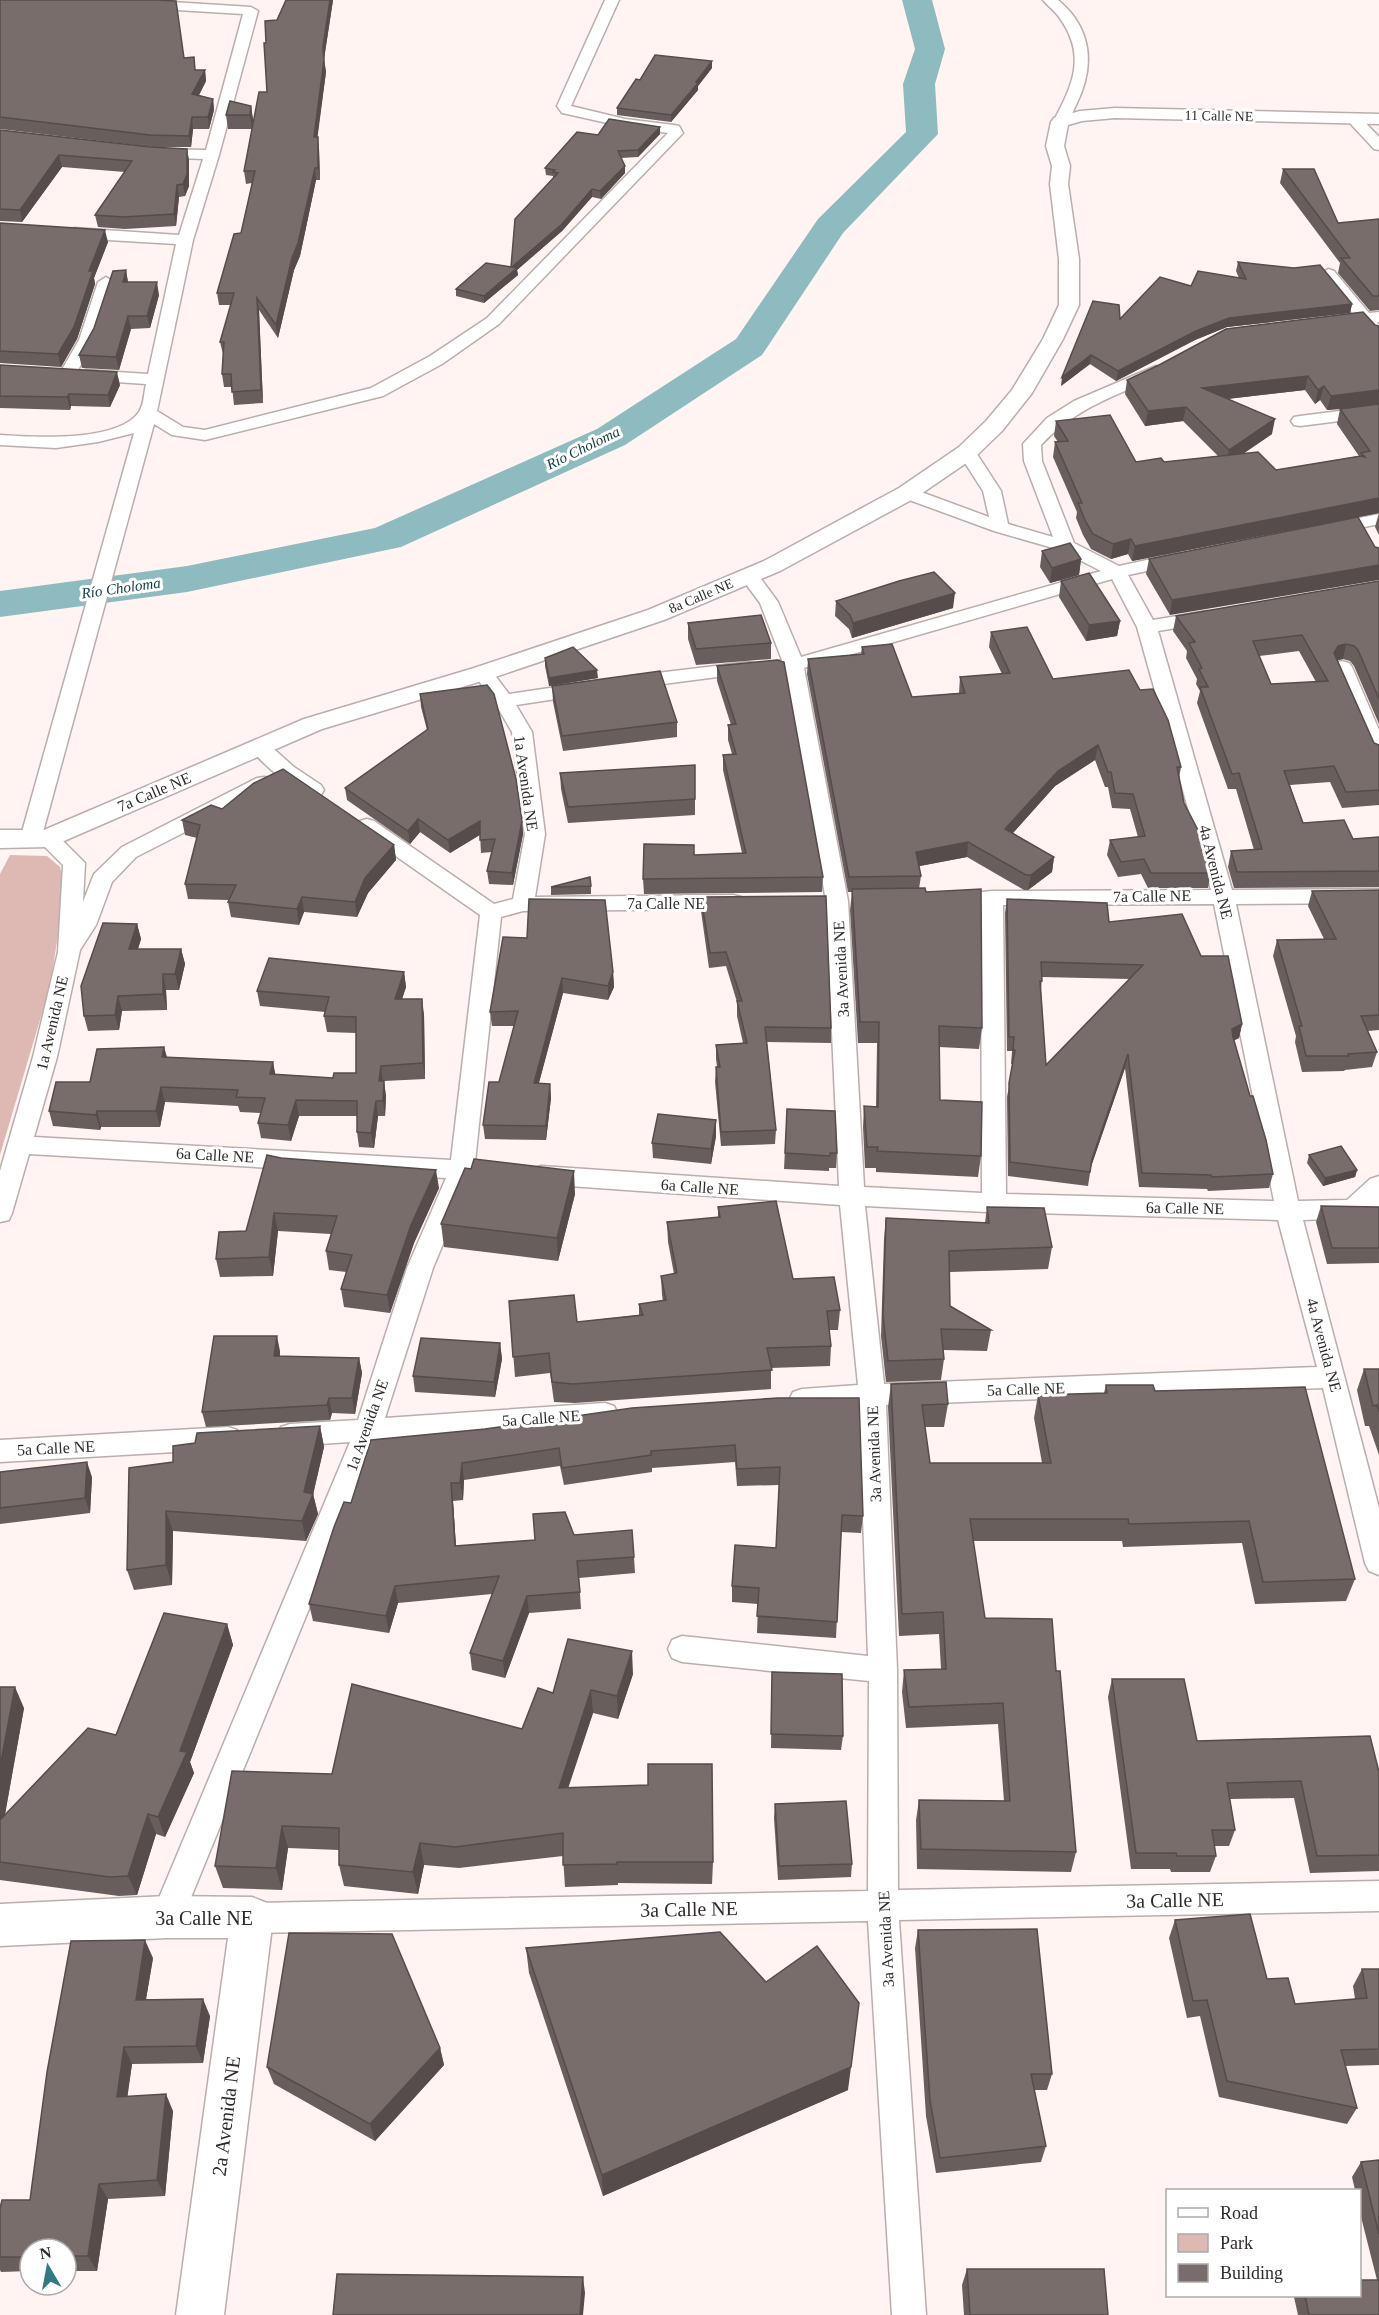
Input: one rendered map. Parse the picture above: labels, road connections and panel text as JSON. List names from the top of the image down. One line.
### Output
{"streets":{"main road":["3a Calle NE","2a Avenida NE"],"street":["11 Calle NE","8a Calle NE","1a Avenida NE","7a Calle NE","4a Avenida NE","3a Avenida NE","6a Calle NE","5a Calle NE"]},"crossings":[["11 Calle NE","8a Calle NE"],["8a Calle NE","1a Avenida NE"],["8a Calle NE","7a Calle NE"],["8a Calle NE","3a Avenida NE"],["1a Avenida NE","7a Calle NE"],["1a Avenida NE","6a Calle NE"],["1a Avenida NE","5a Calle NE"],["1a Avenida NE","3a Calle NE"],["7a Calle NE","4a Avenida NE"],["4a Avenida NE","6a Calle NE"],["4a Avenida NE","5a Calle NE"],["3a Avenida NE","6a Calle NE"],["3a Avenida NE","5a Calle NE"],["3a Avenida NE","3a Calle NE"],["3a Calle NE","2a Avenida NE"]],"water":["Río Choloma"],"legend":["Road","Park","Building"],"north":"top"}
